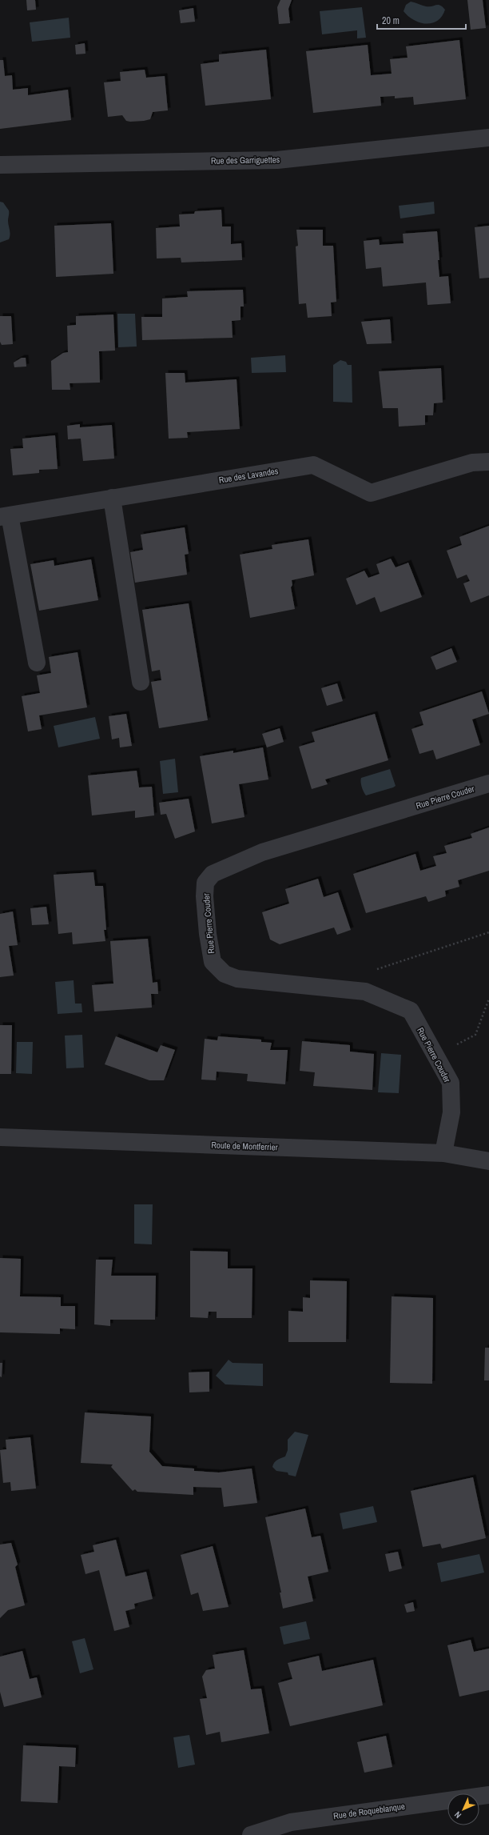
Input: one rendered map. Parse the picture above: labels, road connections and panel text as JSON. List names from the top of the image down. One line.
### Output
{"streets":{"street":["Rue des Garriguettes","Rue des Lavandes","Rue Pierre Couder","Route de Montferrier","Rue de Roqueblanque"]},"crossings":[["Rue Pierre Couder","Route de Montferrier"]],"scale_bar":"20 m","north":"bottom left"}
